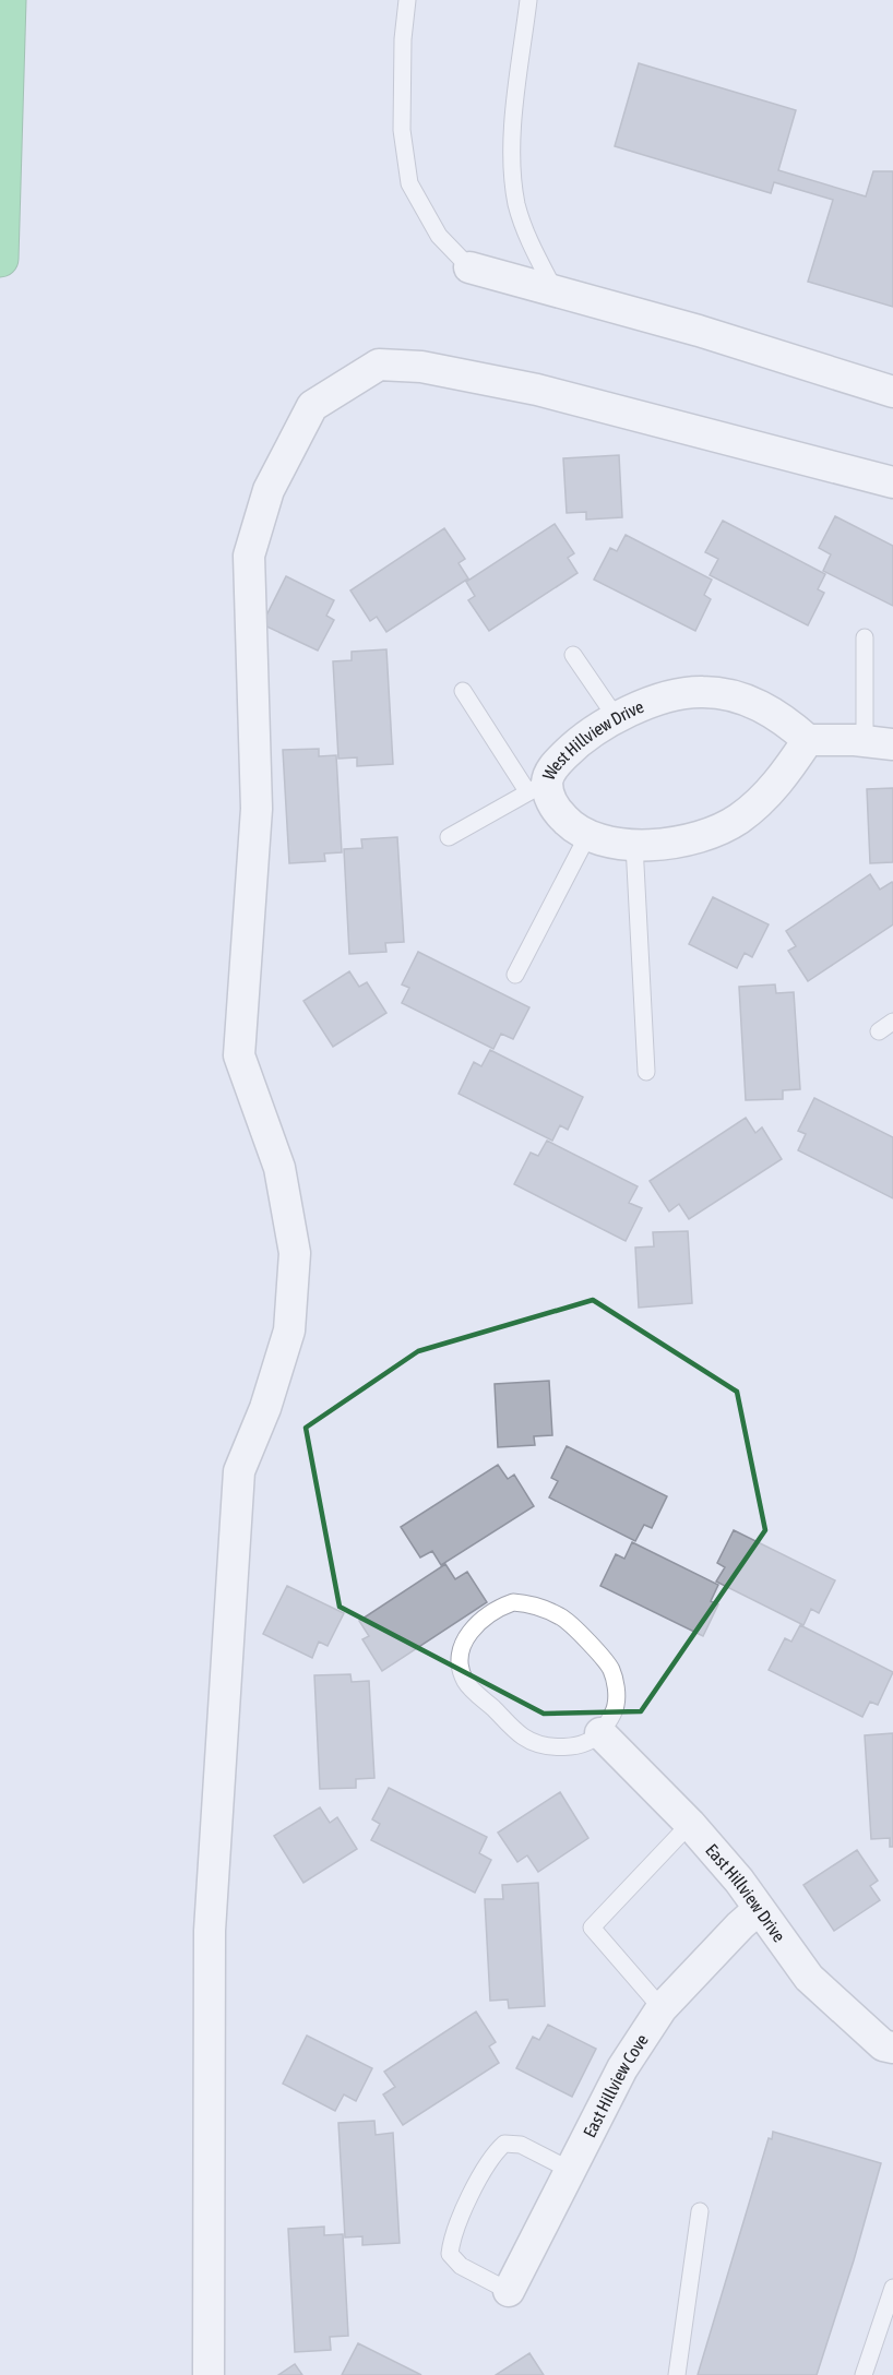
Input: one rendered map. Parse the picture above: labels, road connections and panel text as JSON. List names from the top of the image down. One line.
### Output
{"streets":{"street":["West Hillview Drive","East Hillview Drive","East Hillview Cove"]},"crossings":[["East Hillview Drive","East Hillview Cove"]]}
